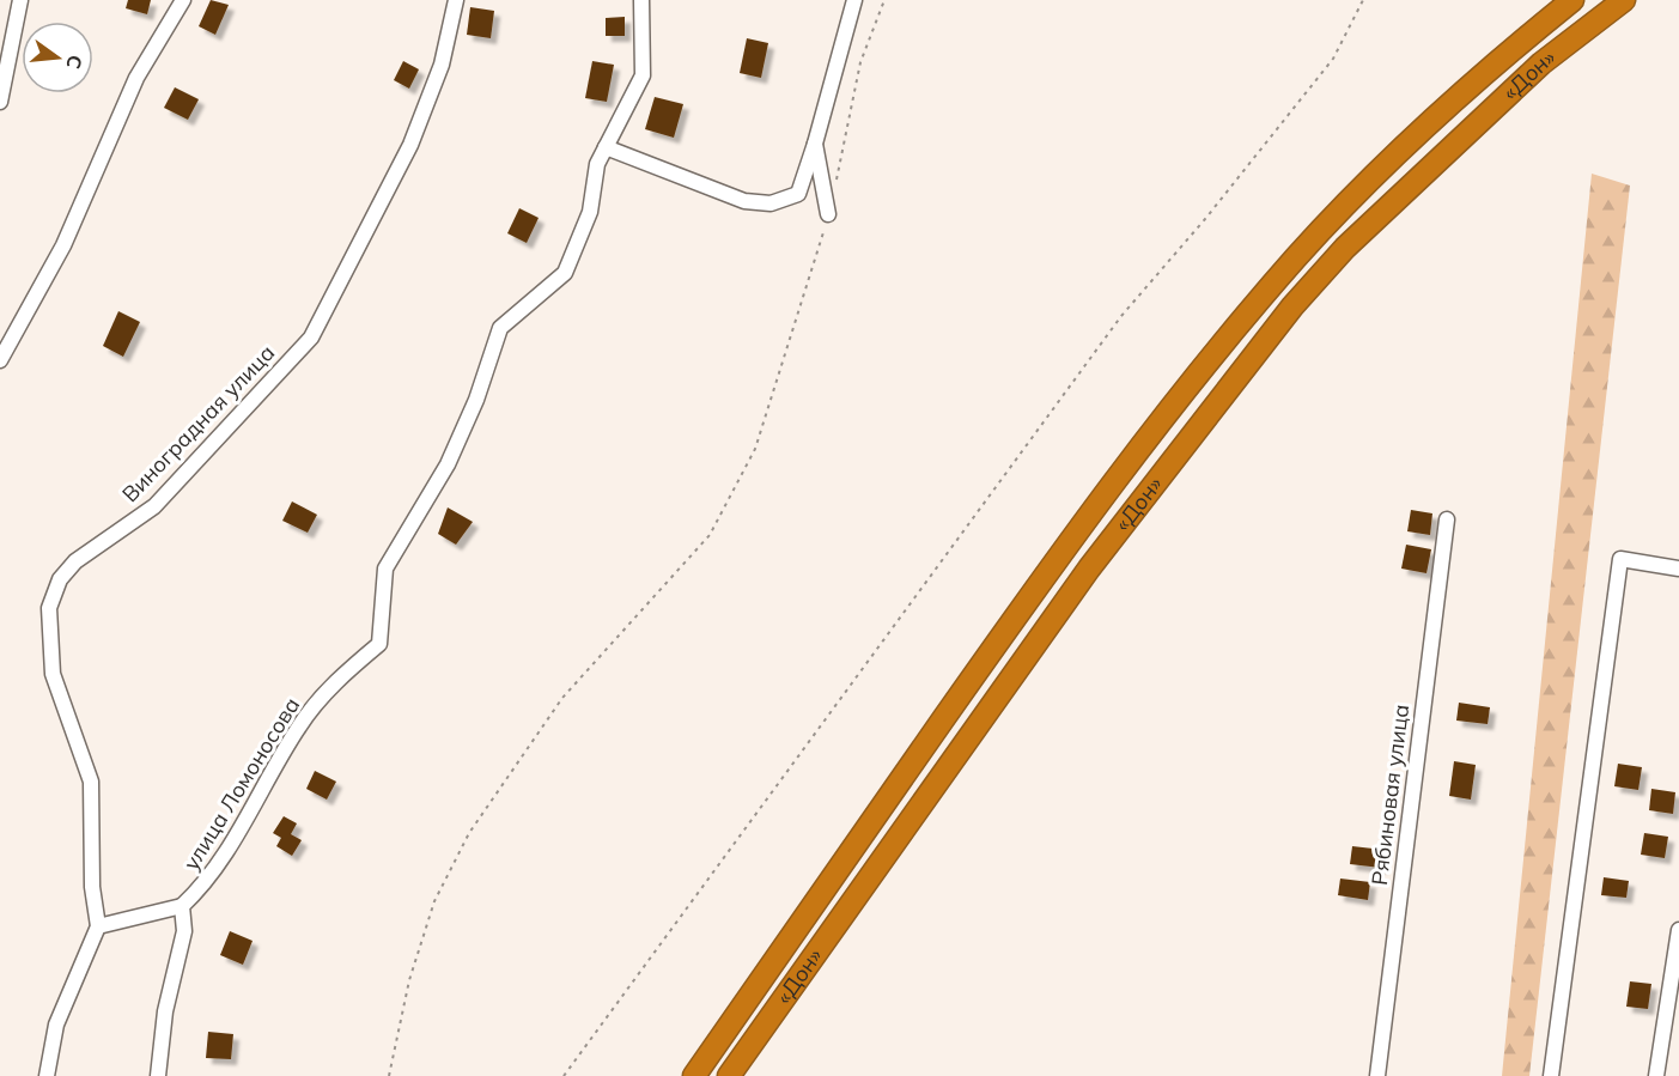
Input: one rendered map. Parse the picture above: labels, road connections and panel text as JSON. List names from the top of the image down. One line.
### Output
{"streets":{"highway":["«Дон»"],"street":["Виноградная улица","улица Ломоносова","Рябиновая улица"]},"north":"right"}
